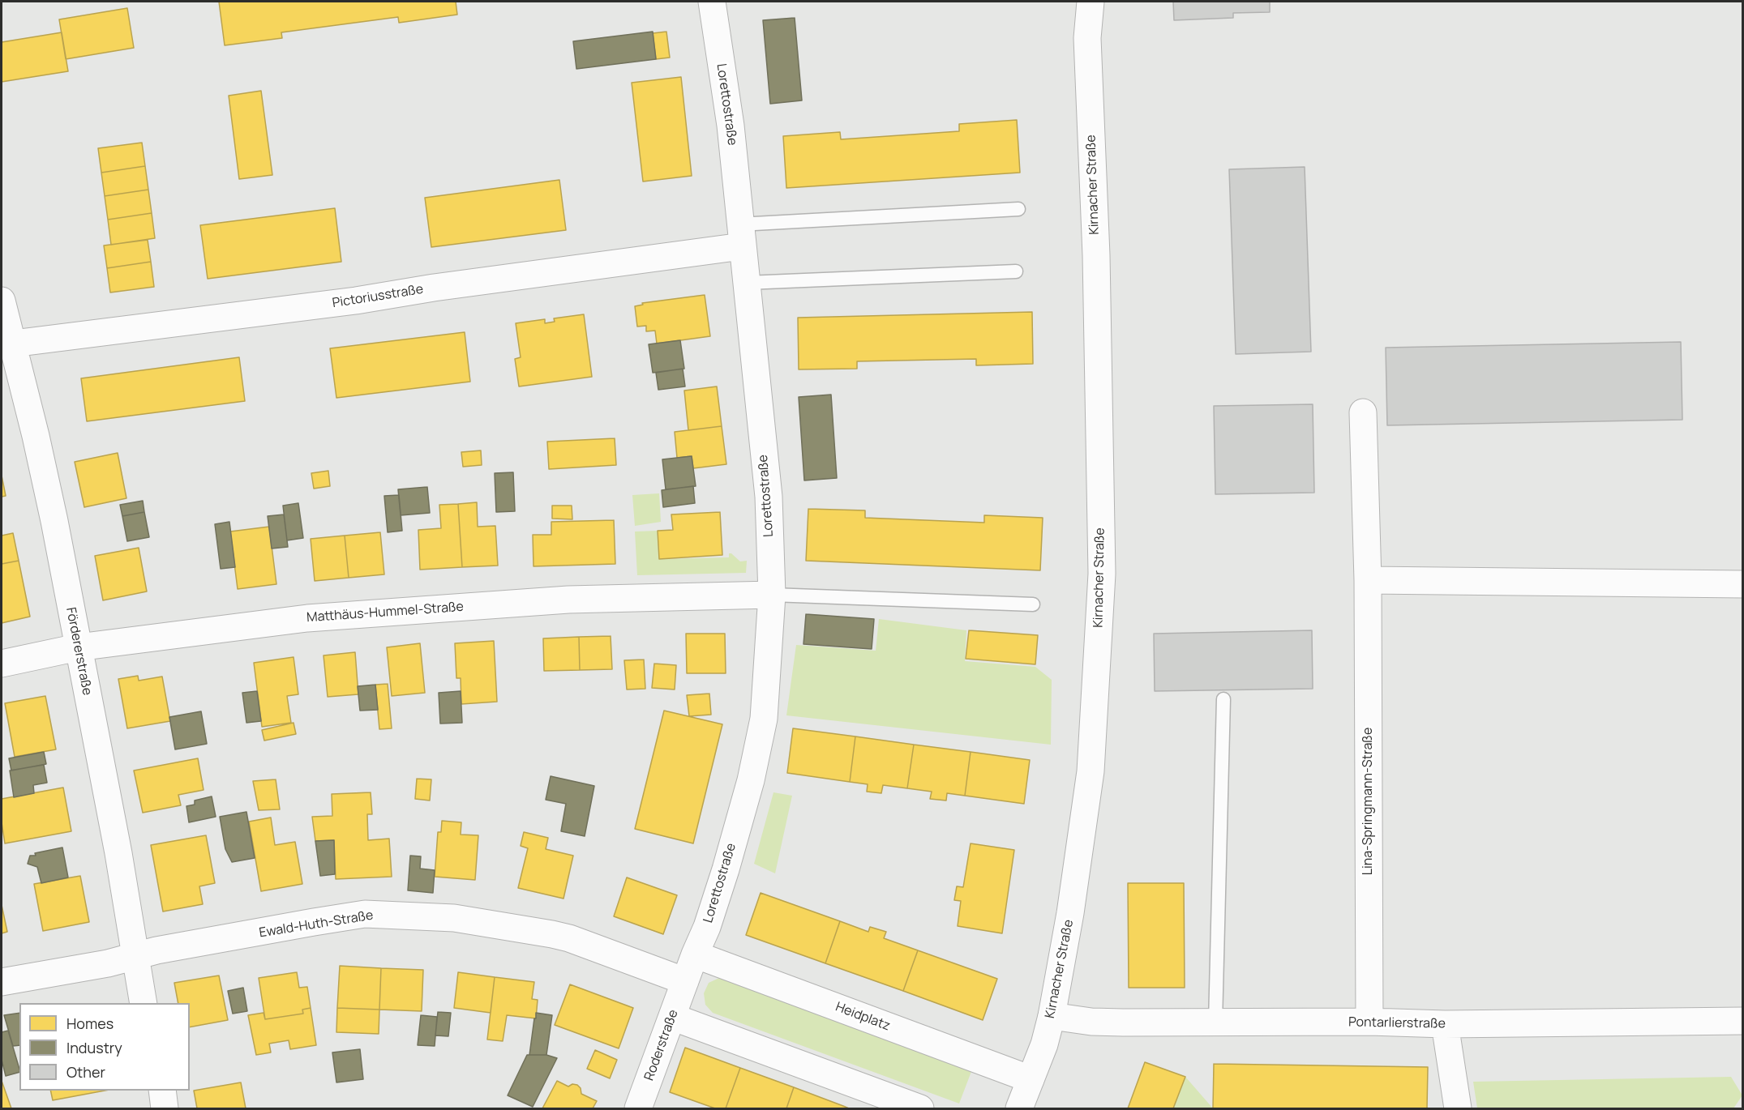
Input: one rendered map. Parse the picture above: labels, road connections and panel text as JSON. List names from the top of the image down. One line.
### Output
{"streets":{"street":["Lorettostraße","Kirnacher Straße","Pictoriusstraße","Matthäus-Hummel-Straße","Fördererstraße","Lina-Springmann-Straße","Ewald-Huth-Straße","Heidplatz","Pontarlierstraße","Roderstraße"]},"crossings":[["Lorettostraße","Pictoriusstraße"],["Lorettostraße","Matthäus-Hummel-Straße"],["Lorettostraße","Ewald-Huth-Straße"],["Lorettostraße","Heidplatz"],["Lorettostraße","Roderstraße"],["Kirnacher Straße","Heidplatz"],["Kirnacher Straße","Pontarlierstraße"],["Pictoriusstraße","Fördererstraße"],["Matthäus-Hummel-Straße","Fördererstraße"],["Fördererstraße","Ewald-Huth-Straße"],["Lina-Springmann-Straße","Pontarlierstraße"],["Ewald-Huth-Straße","Roderstraße"]],"legend":["Homes","Industry","Other"]}
